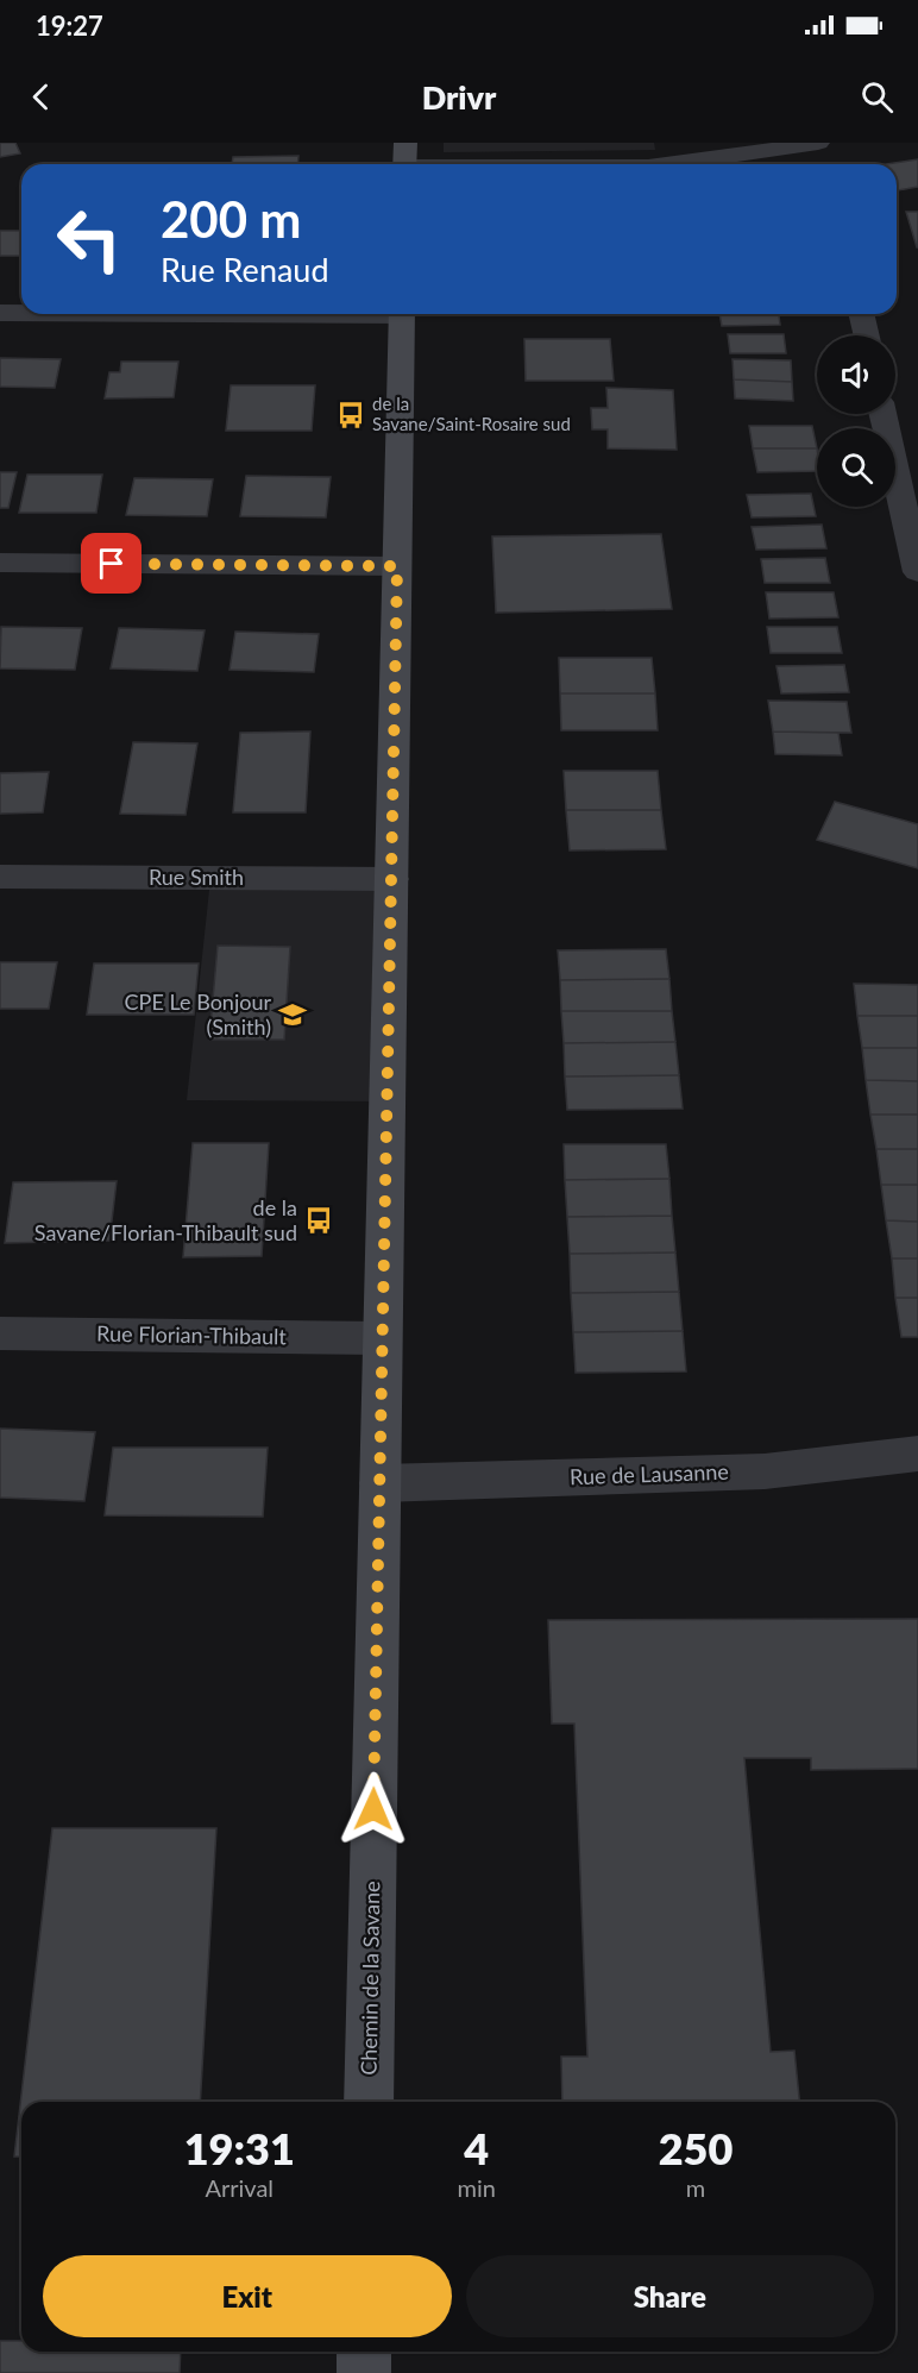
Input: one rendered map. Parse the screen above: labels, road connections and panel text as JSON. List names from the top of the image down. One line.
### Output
{"streets":{"street":["Rue Smith","Rue Florian-Thibault","Rue de Lausanne","Chemin de la Savane"]},"crossings":[["Rue Smith","Chemin de la Savane"],["Rue Florian-Thibault","Chemin de la Savane"],["Rue de Lausanne","Chemin de la Savane"]],"places":{"bus stop":["de la Savane/Saint-Rosaire sud","de la Savane/Florian-Thibault sud"],"school or university":["CPE Le Bonjour (Smith)"]},"page":{"status":"19:27","header":"Drivr","turn":["200 m","Rue Renaud"],"eta":["19:31","Arrival","4","min","250","m"],"buttons":["Exit","Share"]}}
